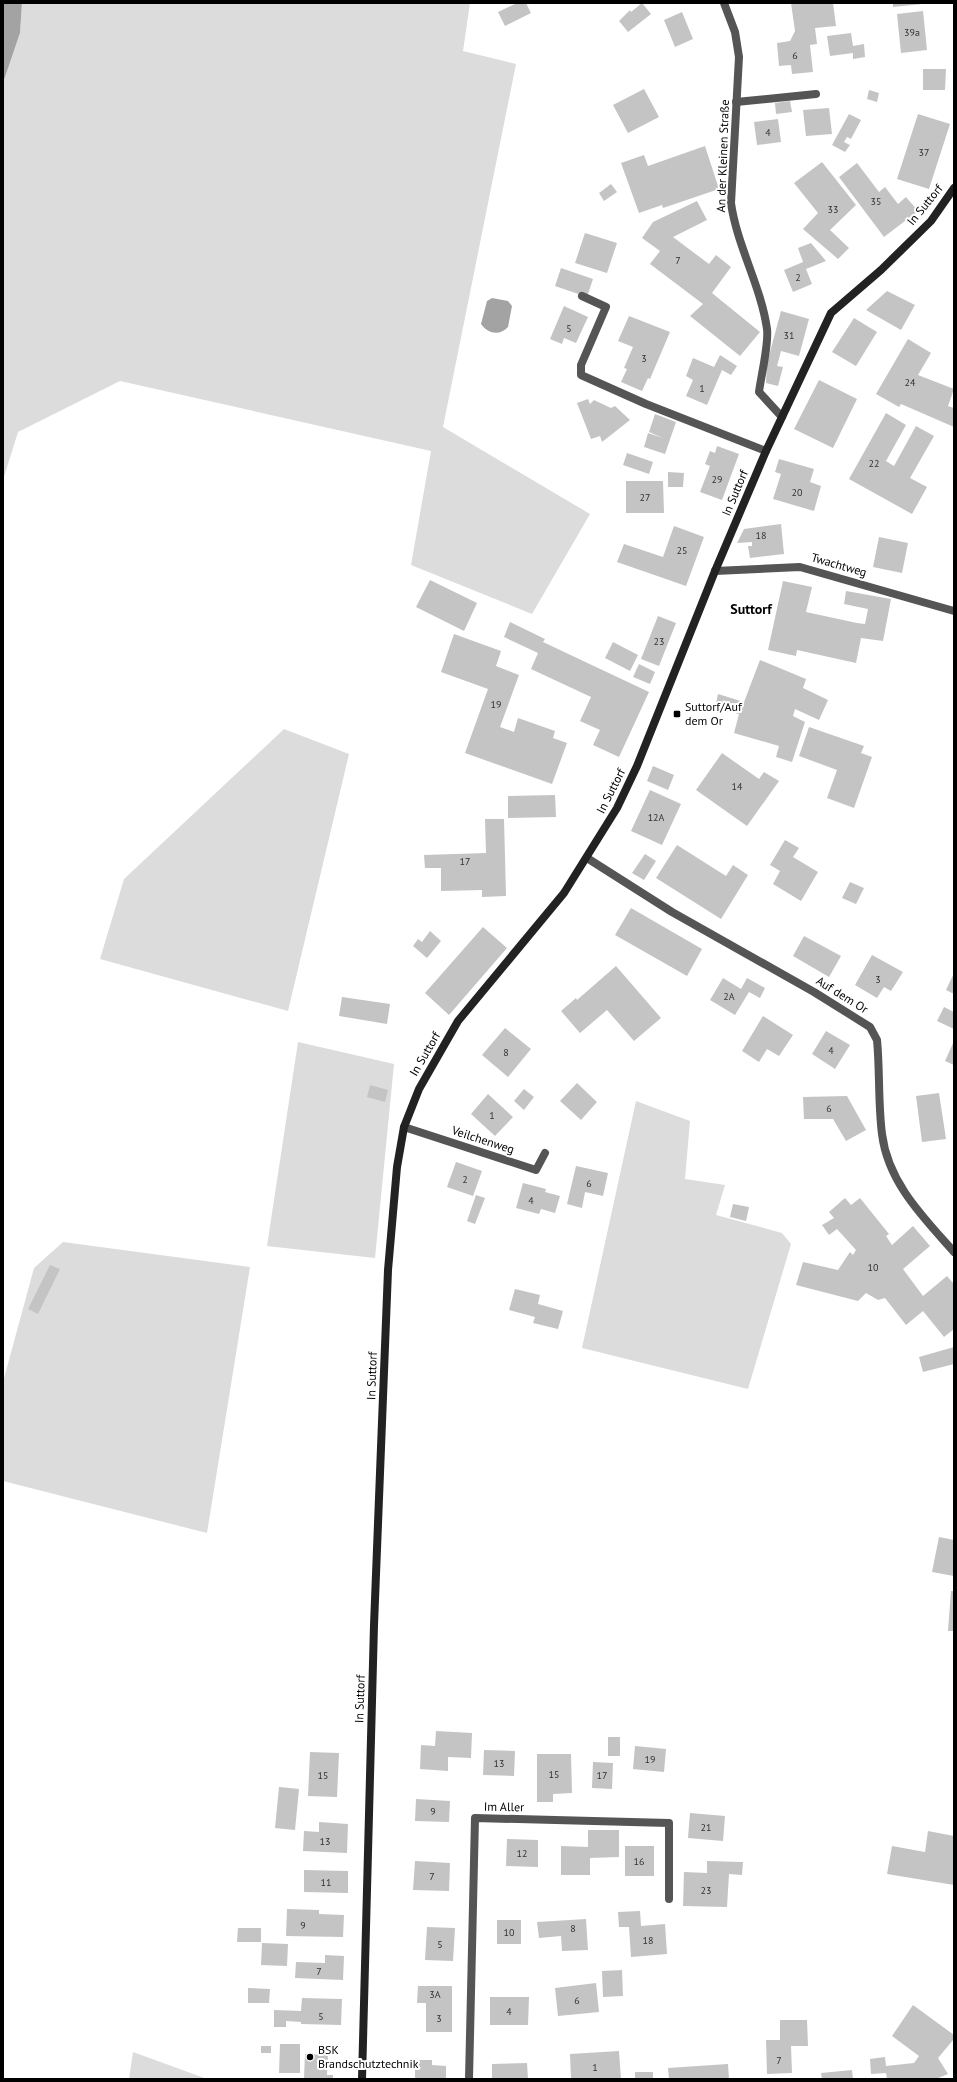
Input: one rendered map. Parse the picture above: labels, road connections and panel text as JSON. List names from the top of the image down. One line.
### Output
{"streets":{"main road":["In Suttorf"],"street":["An der Kleinen Straße","Twachtweg","Auf dem Or","Veilchenweg","Im Aller"]},"crossings":[["An der Kleinen Straße","In Suttorf"],["In Suttorf","Twachtweg"],["In Suttorf","Auf dem Or"],["In Suttorf","Veilchenweg"]],"districts":["Suttorf"],"places":{"transit":["Suttorf/Auf dem Or"],"other":["BSK Brandschutztechnik"]},"house_numbers":["39a","6","4","37","35","33","7","2","5","31","3","24","1","22","29","20","27","18","25","23","19","14","12A","17","3","2A","4","8","6","1","2","6","4","10","19","13","15","15","17","9","21","13","12","16","7","11","23","9","8","10","18","5","7","3A","6","4","5","3","7","1"]}
